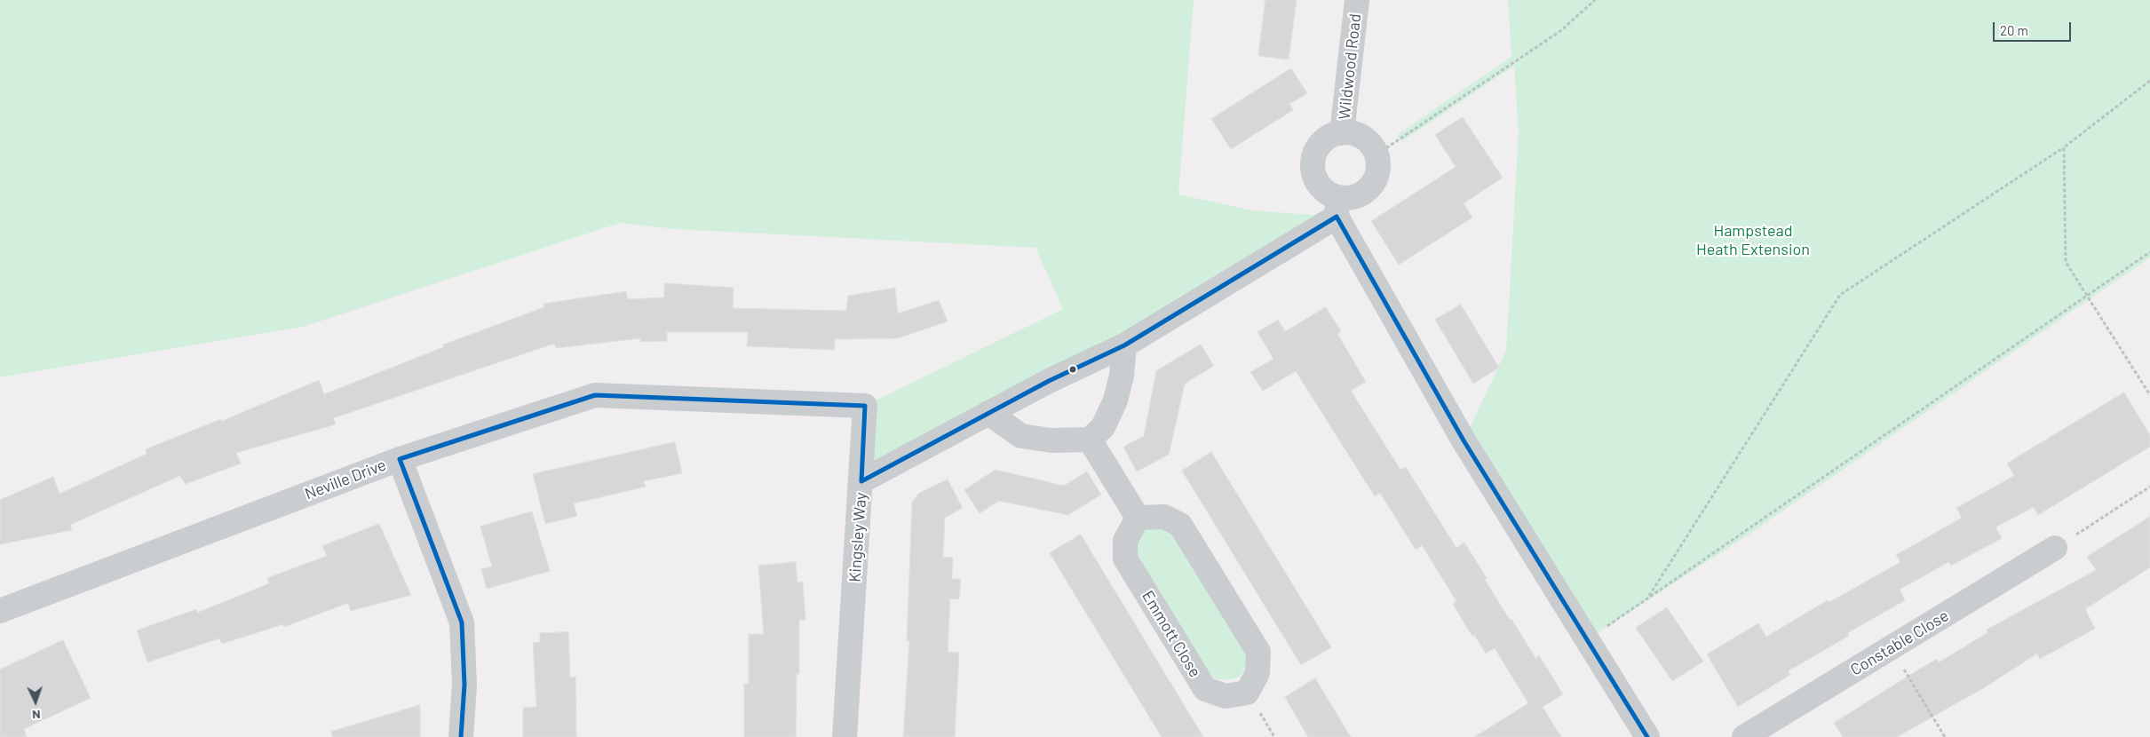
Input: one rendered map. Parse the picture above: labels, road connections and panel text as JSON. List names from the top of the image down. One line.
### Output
{"streets":{"street":["Wildwood Road","Neville Drive","Kingsley Way","Emmott Close","Constable Close"]},"crossings":[["Wildwood Road","Kingsley Way"],["Neville Drive","Kingsley Way"]],"parks":["Hampstead Heath Extension"],"scale_bar":"20 m","north":"bottom"}
